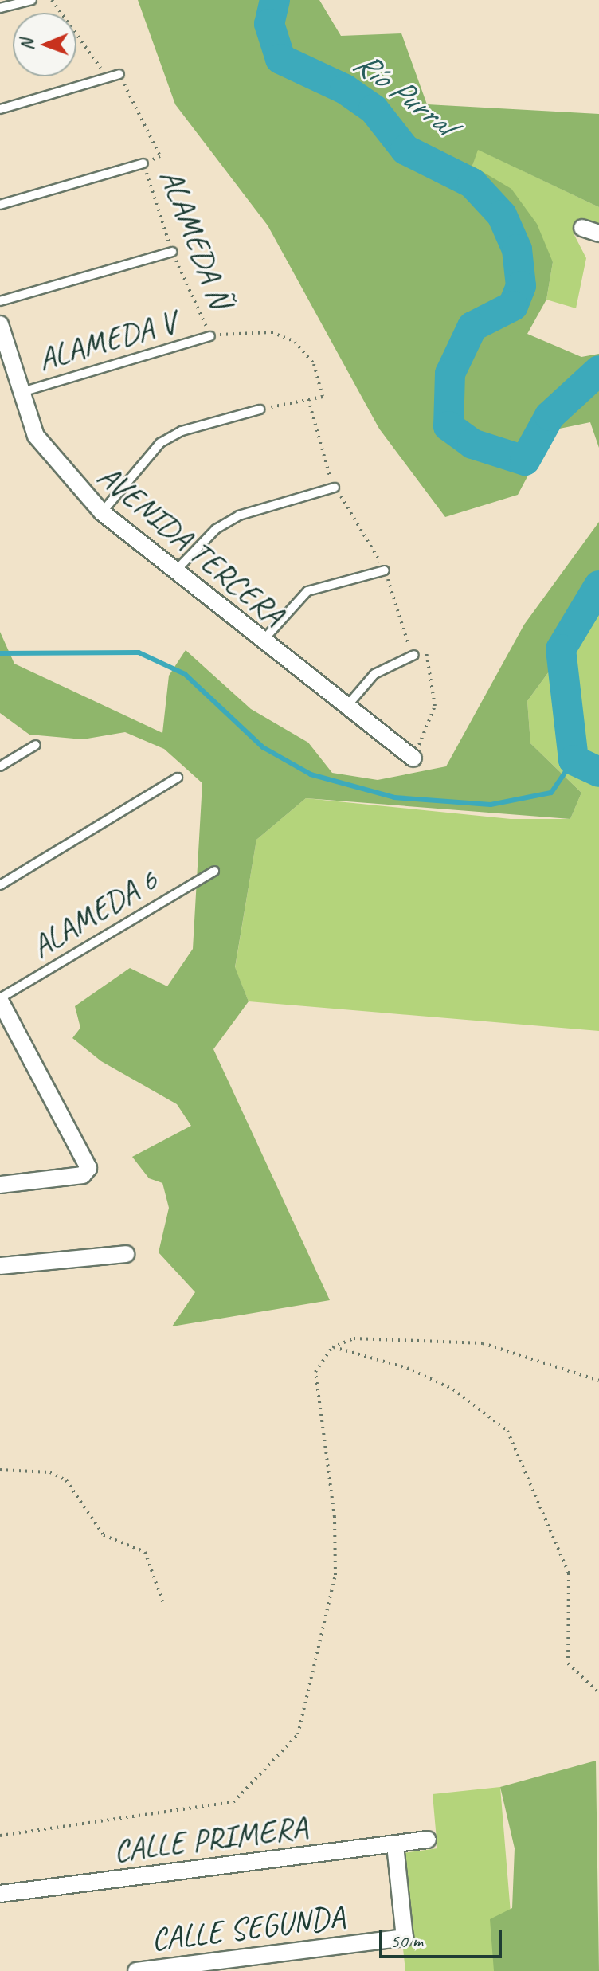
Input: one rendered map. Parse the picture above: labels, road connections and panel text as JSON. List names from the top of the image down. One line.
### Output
{"streets":{"street":["AVENIDA TERCERA","CALLE PRIMERA","CALLE SEGUNDA"],"lane":["ALAMEDA V","ALAMEDA 6"],"path":["ALAMEDA Ñ"]},"crossings":[["ALAMEDA Ñ","ALAMEDA V"],["ALAMEDA V","AVENIDA TERCERA"],["CALLE PRIMERA","CALLE SEGUNDA"]],"water":["Río Purral"],"scale_bar":"50 m","north":"left"}
